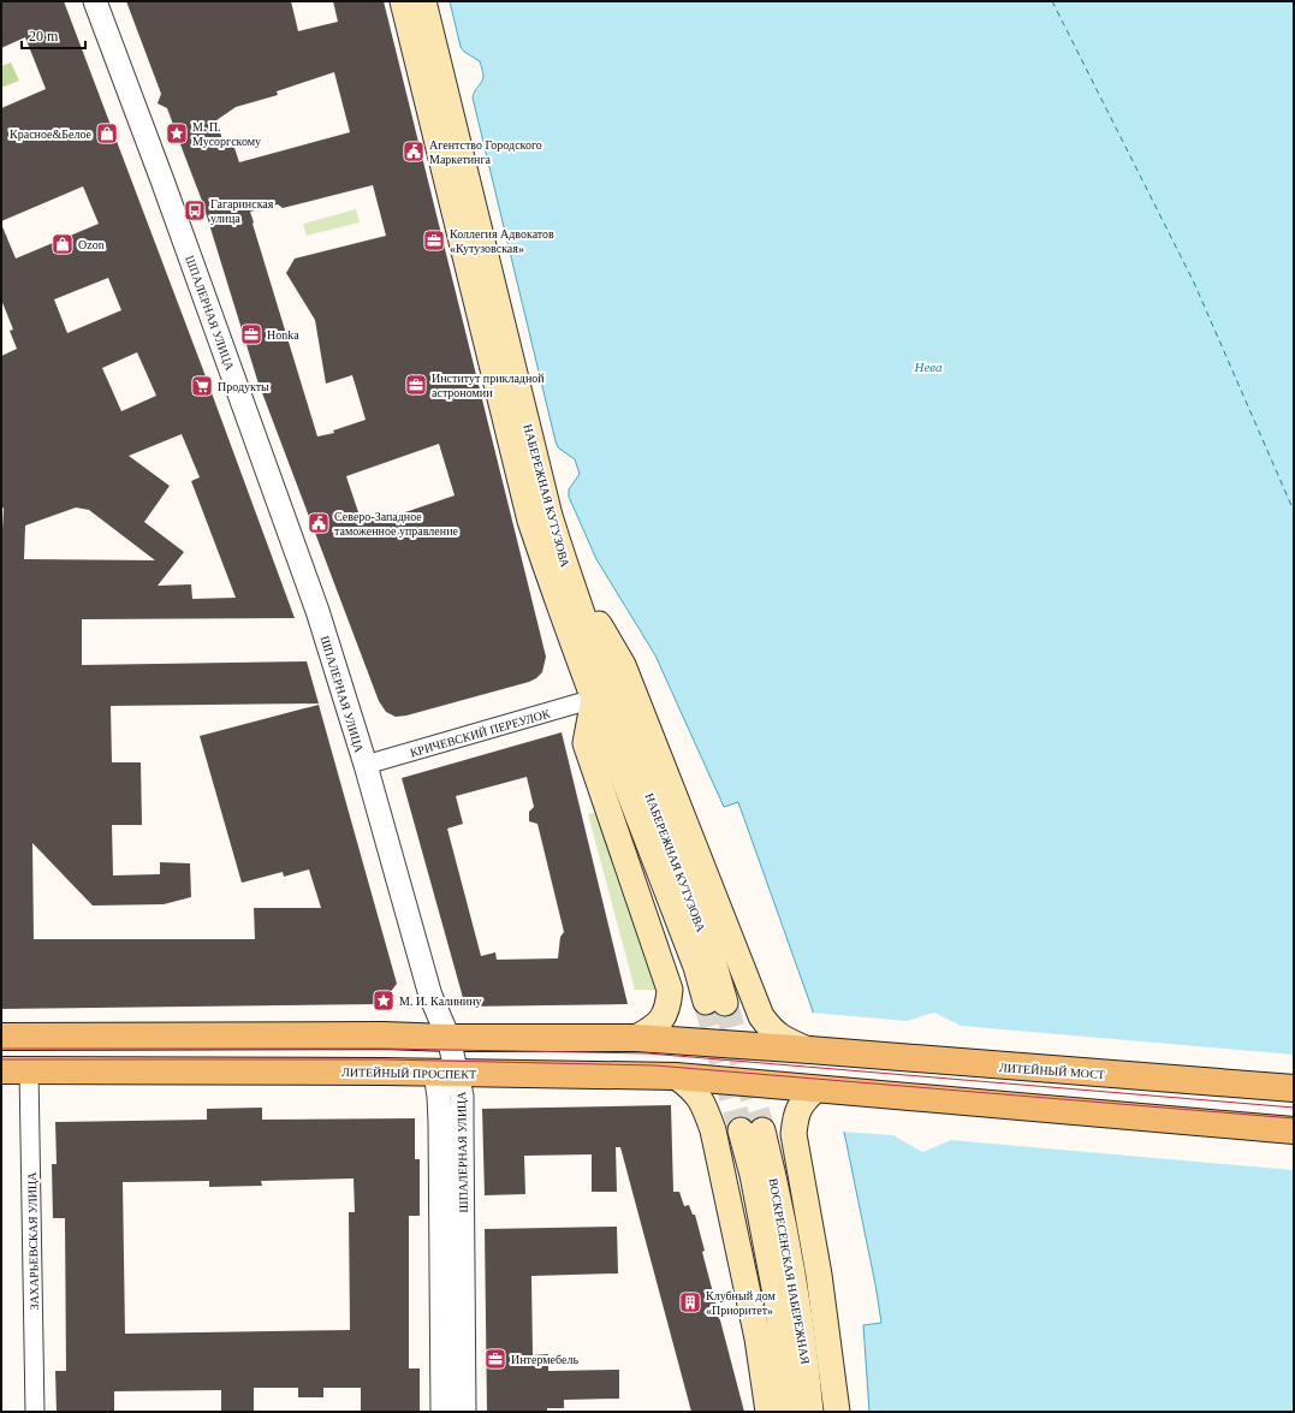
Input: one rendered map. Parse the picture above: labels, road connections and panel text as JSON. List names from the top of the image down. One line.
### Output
{"streets":{"main road":["НАБЕРЕЖНАЯ КУТУЗОВА","ЛИТЕЙНЫЙ МОСТ","ЛИТЕЙНЫЙ ПРОСПЕКТ","ВОСКРЕСЕНСКАЯ НАБЕРЕЖНАЯ"],"street":["ШПАЛЕРНАЯ УЛИЦА","КРИЧЕВСКИЙ ПЕРЕУЛОК","ЗАХАРЬЕВСКАЯ УЛИЦА"]},"crossings":[["ШПАЛЕРНАЯ УЛИЦА","КРИЧЕВСКИЙ ПЕРЕУЛОК"],["ШПАЛЕРНАЯ УЛИЦА","ЛИТЕЙНЫЙ ПРОСПЕКТ"],["НАБЕРЕЖНАЯ КУТУЗОВА","КРИЧЕВСКИЙ ПЕРЕУЛОК"],["ЛИТЕЙНЫЙ ПРОСПЕКТ","ЗАХАРЬЕВСКАЯ УЛИЦА"]],"water":["Нева"],"places":{"shop":["Красное&Белое","Ozon"],"place":["М. П. Мусоргскому","М. И. Калинину"],"public building":["Агентство Городского Маркетинга","Северо-Западное таможенное управление"],"bus stop":["Гагаринская улица"],"office":["Коллегия Адвокатов «Кутузовская»","Honka","Институт прикладной астрономии","Интермебель"],"supermarket":["Продукты"],"building":["Клубный дом «Приоритет»"]},"scale_bar":"20 m"}
